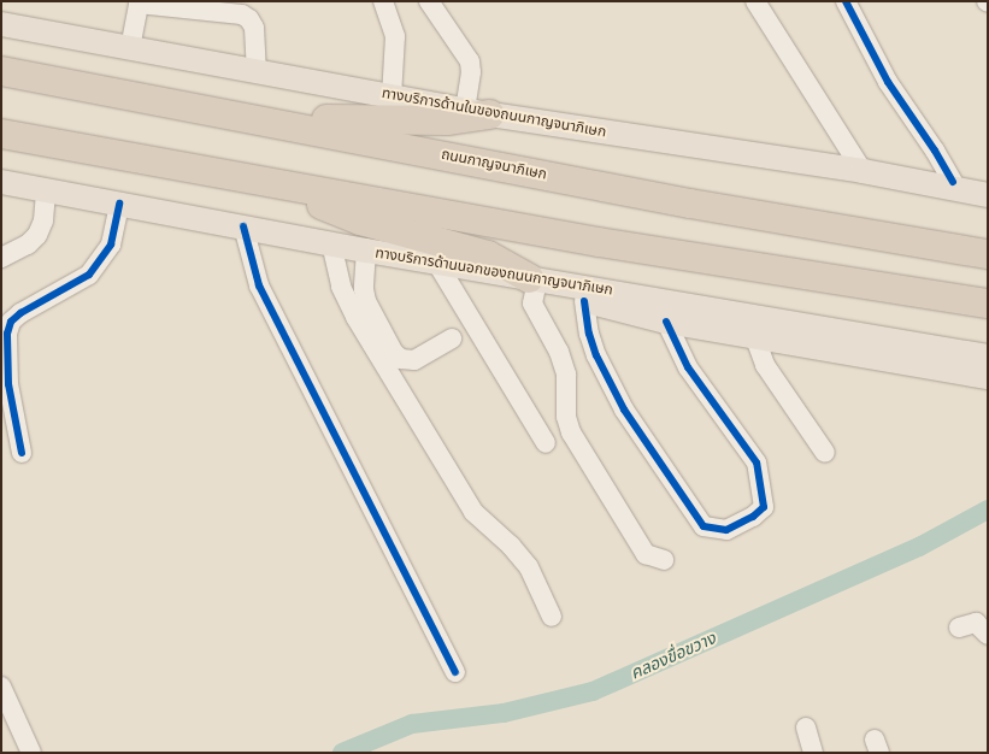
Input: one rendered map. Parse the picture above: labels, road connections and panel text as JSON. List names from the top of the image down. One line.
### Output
{"streets":{"highway":["ถนนกาญจนาภิเษก"],"main road":["ทางบริการด้านในของถนนกาญจนาภิเษก","ทางบริการด้านนอกของถนนกาญจนาภิเษก"]},"water":["คลองขื่อขวาง"]}
